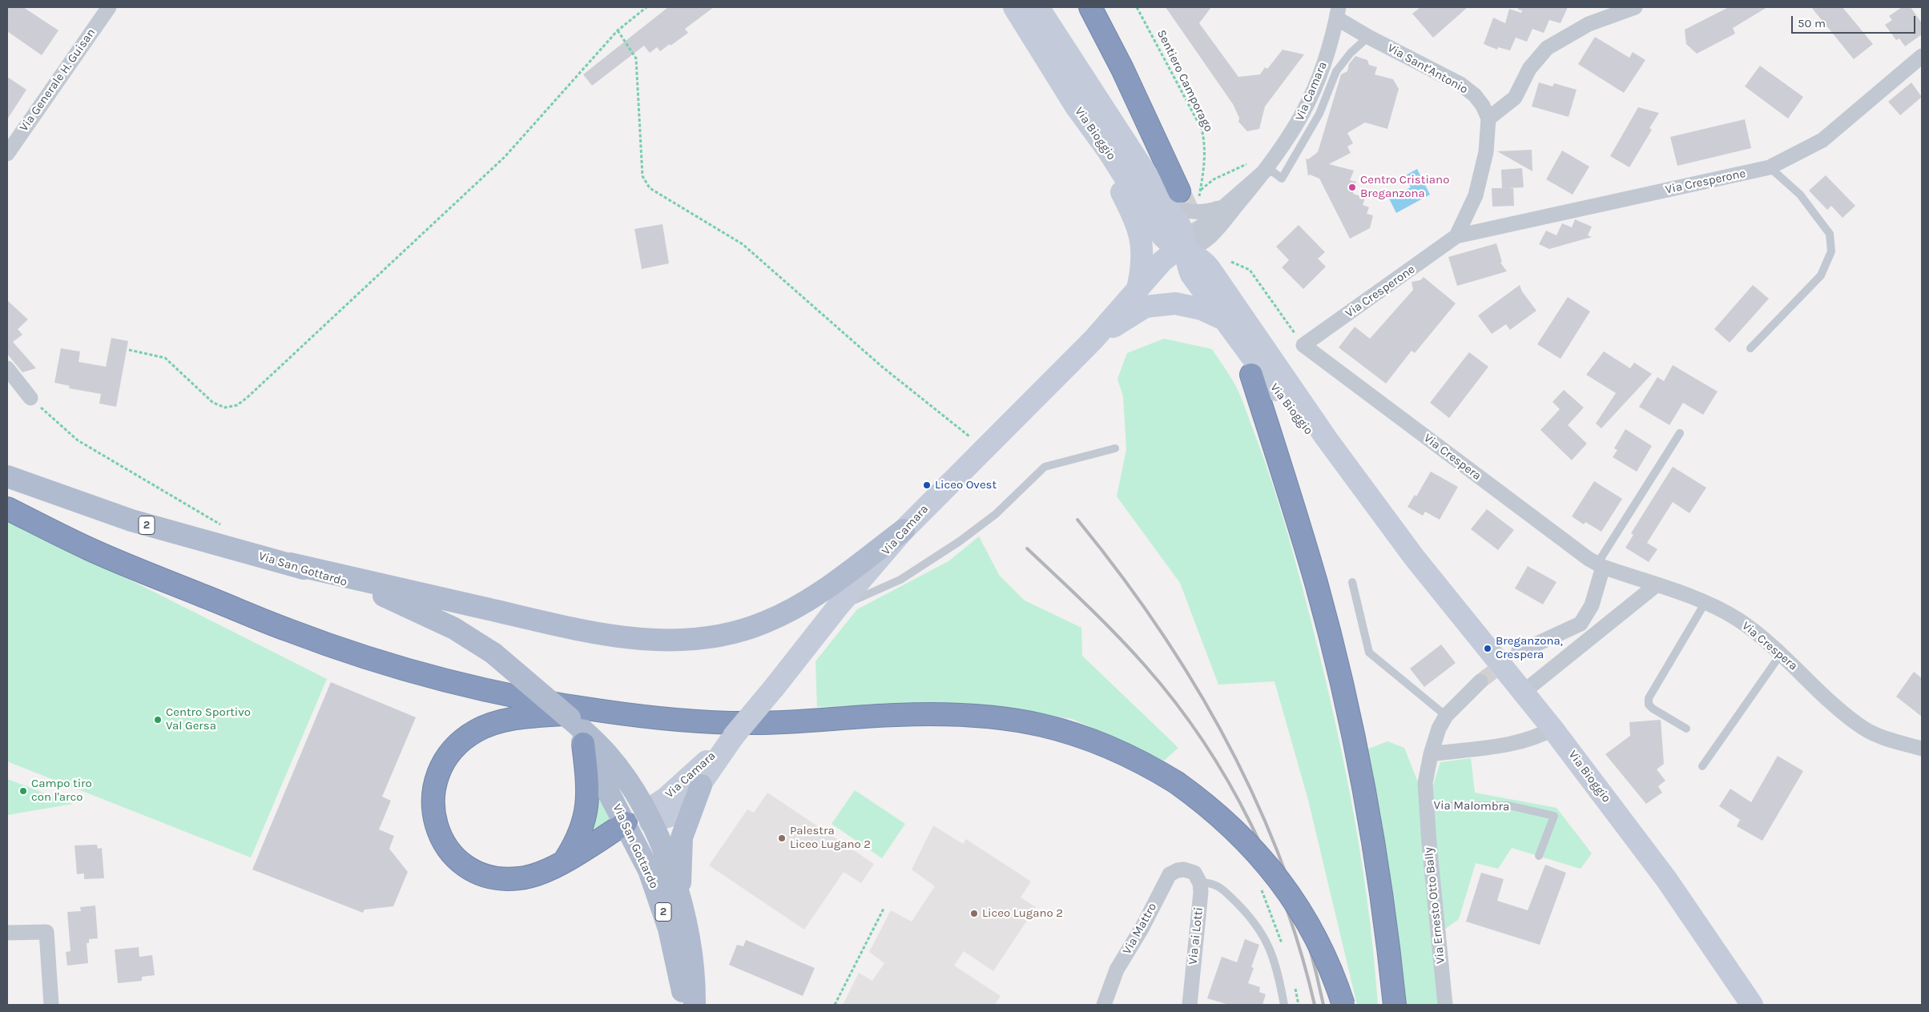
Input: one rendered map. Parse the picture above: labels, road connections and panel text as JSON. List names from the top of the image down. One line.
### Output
{"streets":{"main road":["Via Camara","Via Bioggio","2","Via San Gottardo"],"street":["Via Sant'Antonio","Via Generale H. Guisan","Via Cresperone","Via Crespera","Via Malombra","Via Ernesto Otto Bally","Via Mattro","Via ai Lotti"],"path":["Sentiero Camporago"]},"crossings":[["Via Sant'Antonio","Via Camara"],["Via Sant'Antonio","Via Cresperone"],["Via Camara","Via Bioggio"],["Via Camara","Via San Gottardo"],["Via Cresperone","Via Crespera"],["Via Malombra","Via Ernesto Otto Bally"],["Via Mattro","Via ai Lotti"]],"places":["Centro Cristiano Breganzona","Liceo Ovest","Breganzona, Crespera","Centro Sportivo Val Gersa","Campo tiro con l'arco","Palestra Liceo Lugano 2","Liceo Lugano 2"],"scale_bar":"50 m"}
